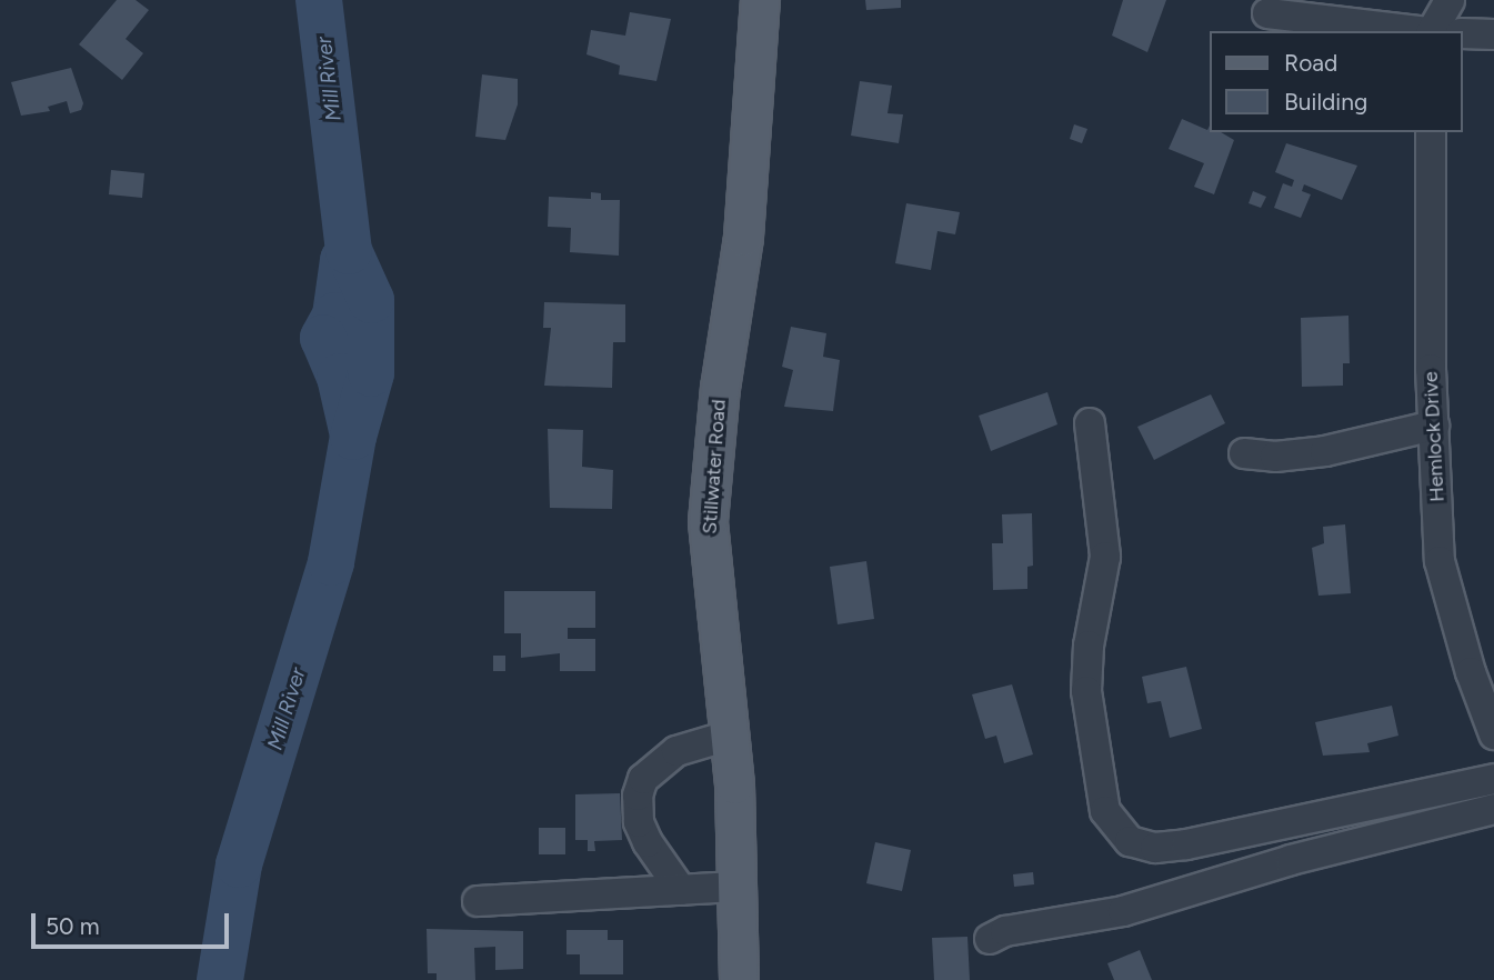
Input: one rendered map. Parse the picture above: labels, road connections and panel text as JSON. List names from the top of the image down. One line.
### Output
{"streets":{"main road":["Stillwater Road"],"street":["Hemlock Drive"]},"water":["Mill River"],"legend":["Road","Building"],"scale_bar":"50 m"}
